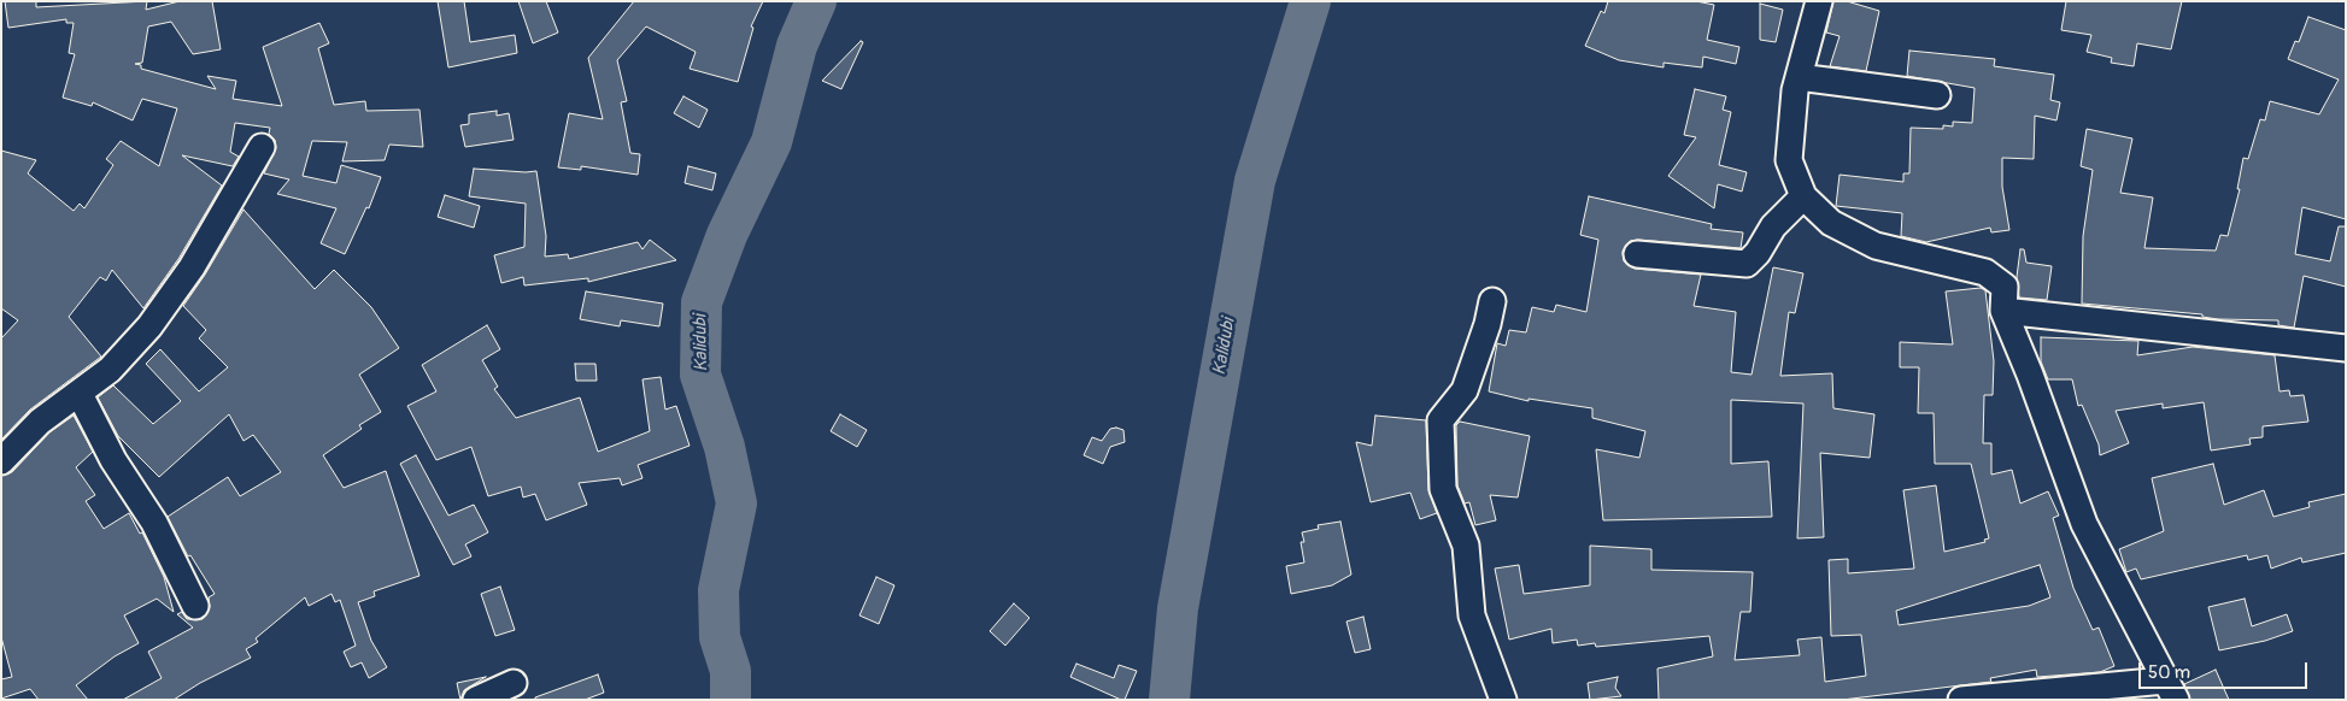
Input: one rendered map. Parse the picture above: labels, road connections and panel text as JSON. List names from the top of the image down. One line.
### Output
{"water":["Kalidubi"],"scale_bar":"50 m"}
